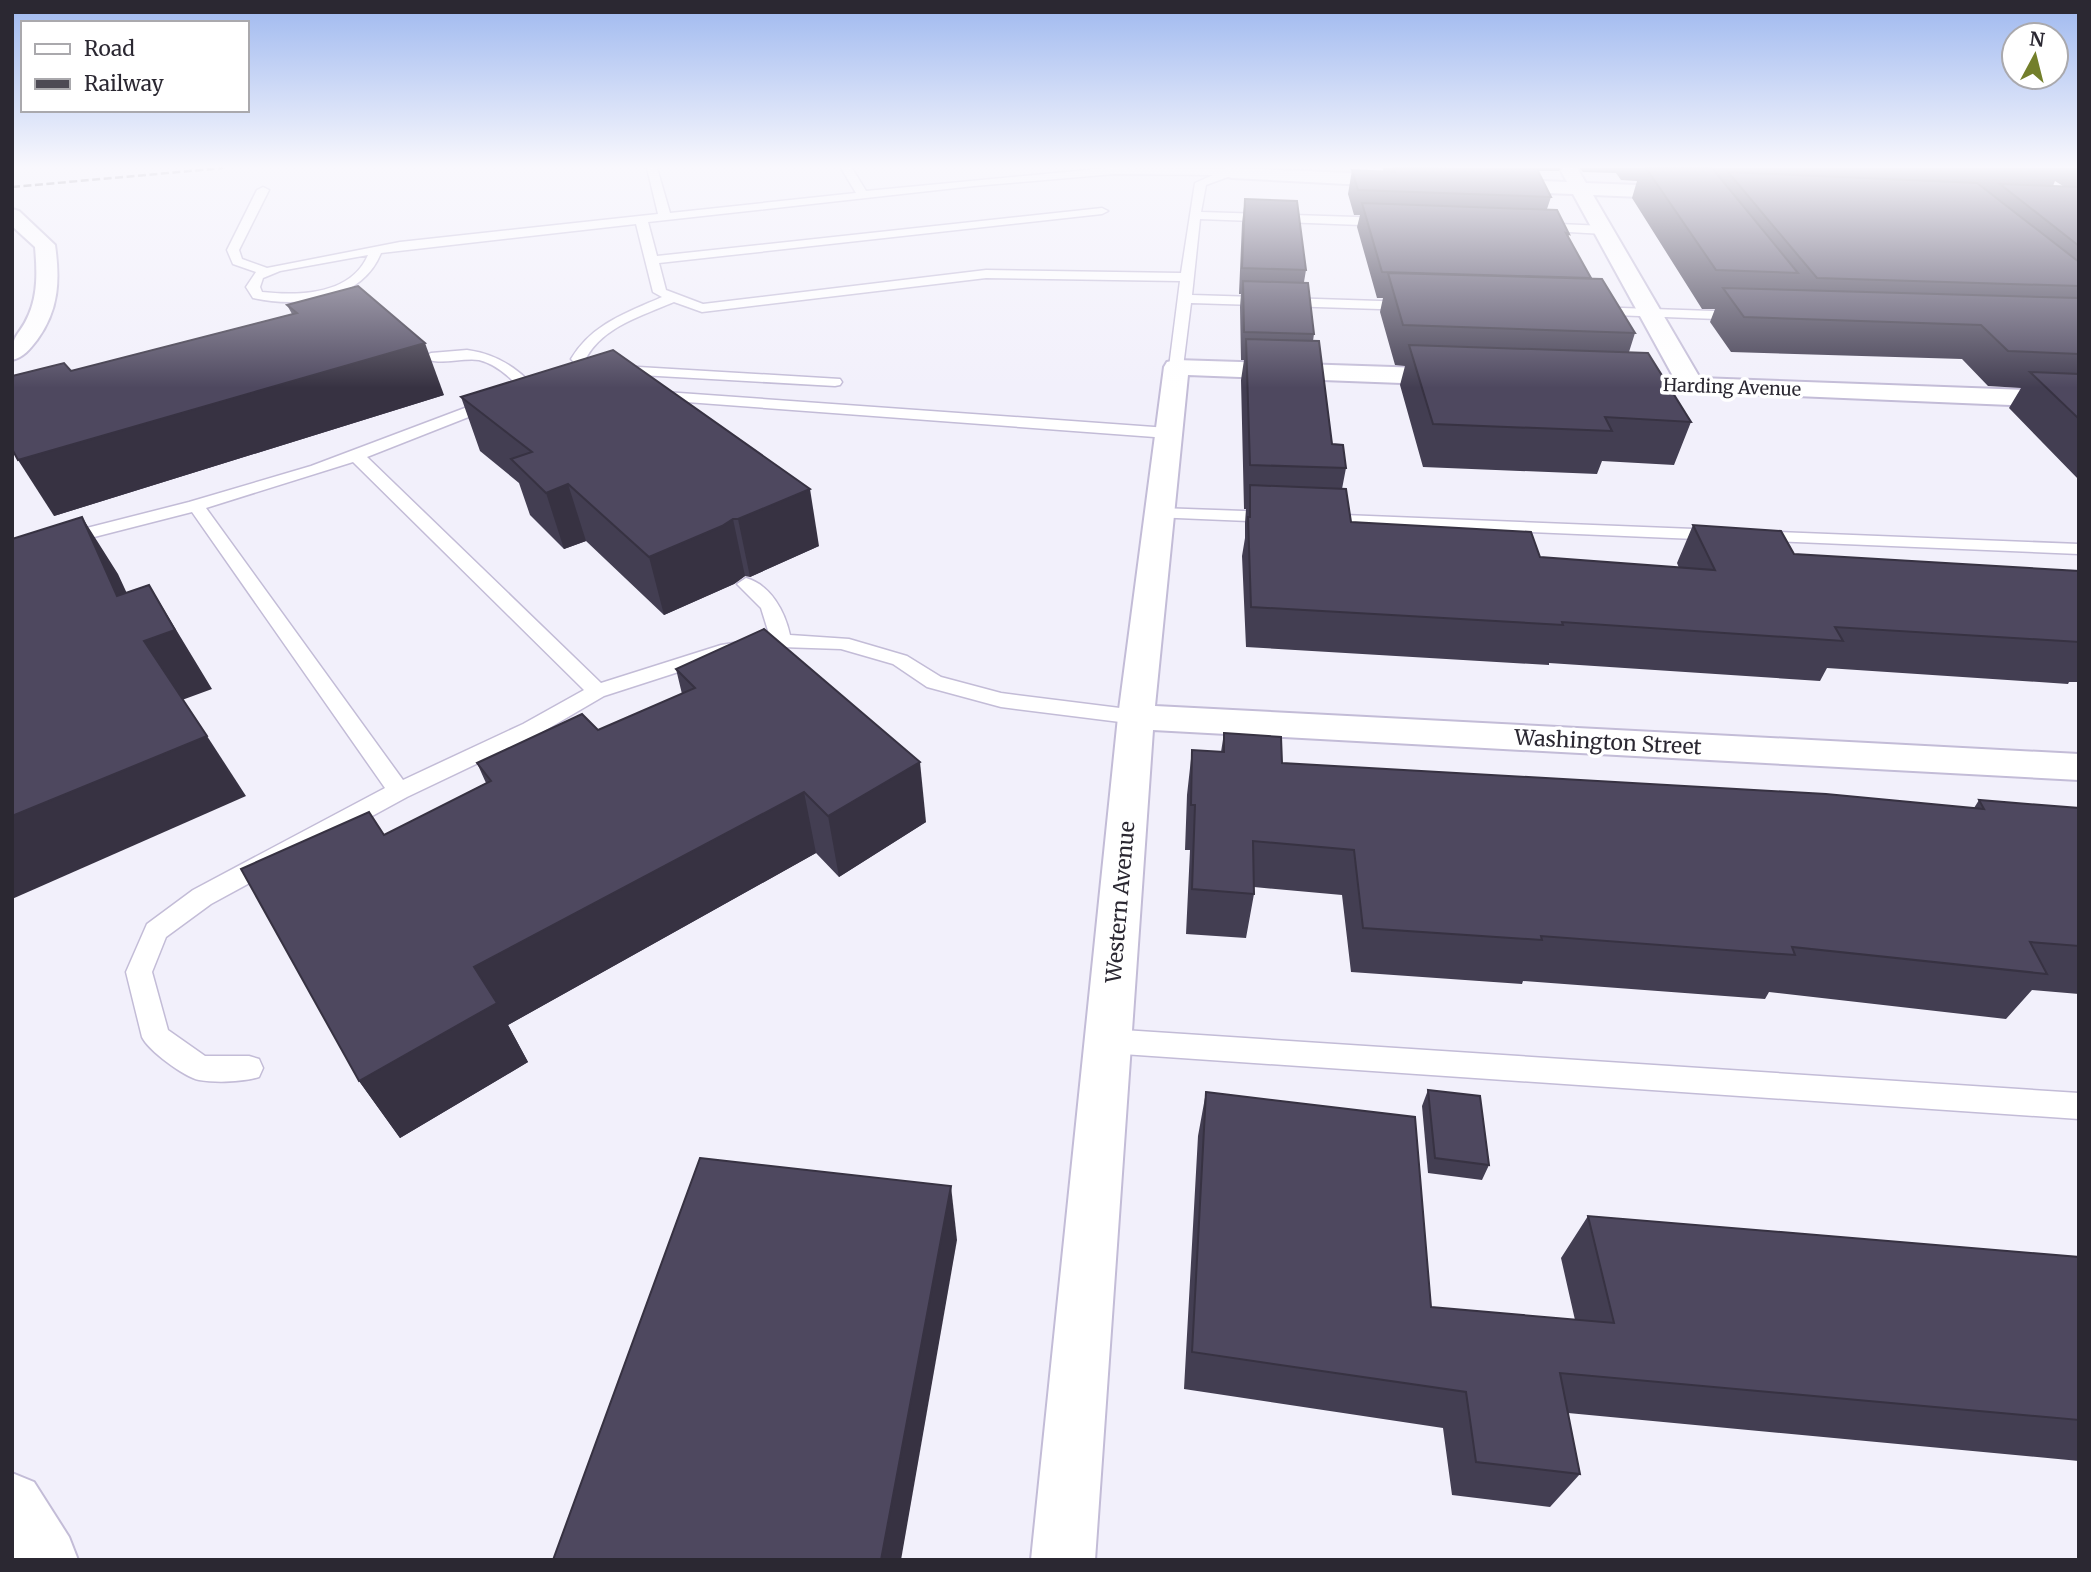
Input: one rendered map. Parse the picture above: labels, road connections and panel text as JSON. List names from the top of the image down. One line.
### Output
{"streets":{"street":["Harding Avenue","Washington Street","Western Avenue"]},"crossings":[["Washington Street","Western Avenue"]],"legend":["Road","Railway"],"north":"top"}
